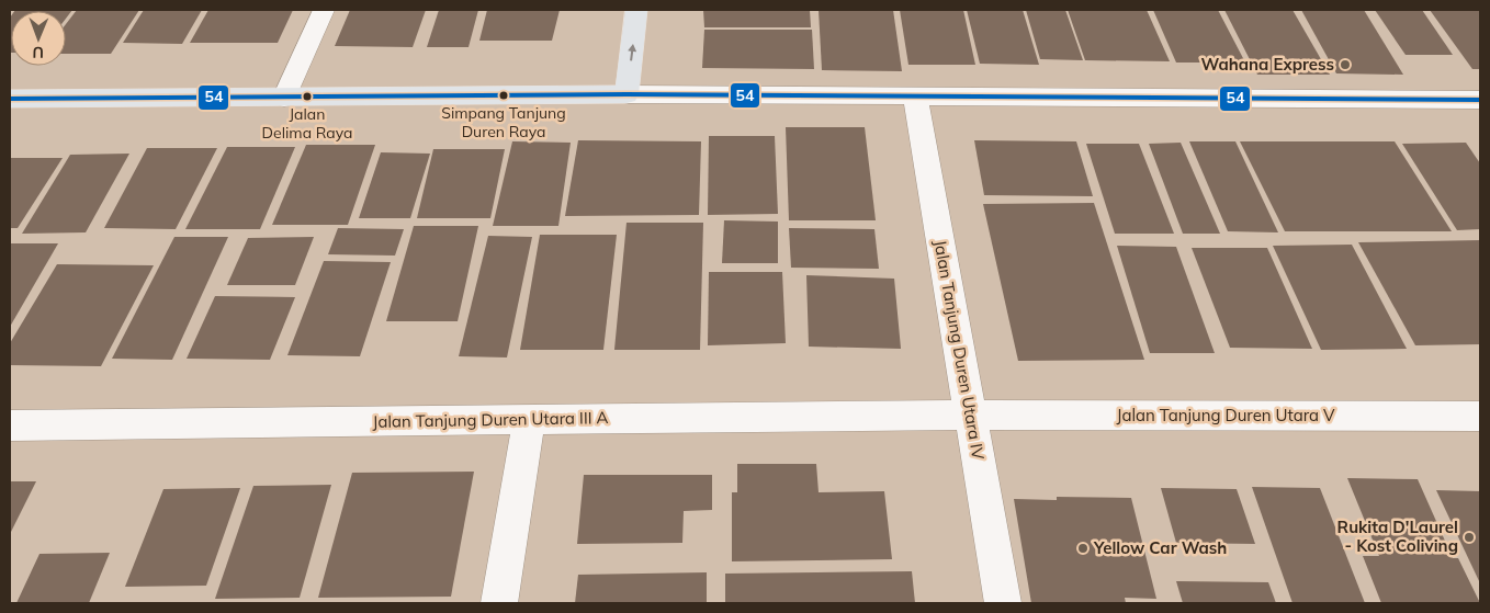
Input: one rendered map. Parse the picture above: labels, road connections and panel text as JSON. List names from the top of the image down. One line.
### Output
{"streets":{"street":["Jalan Tanjung Duren Utara IV","Jalan Tanjung Duren Utara V","Jalan Tanjung Duren Utara III A"]},"crossings":[["Jalan Tanjung Duren Utara IV","Jalan Tanjung Duren Utara V"],["Jalan Tanjung Duren Utara IV","Jalan Tanjung Duren Utara III A"],["Jalan Tanjung Duren Utara V","Jalan Tanjung Duren Utara III A"]],"places":["Wahana Express","Simpang Tanjung Duren Raya","Jalan Delima Raya","Rukita D'Laurel - Kost Coliving","Yellow Car Wash"],"lines":["transit line 54"],"north":"bottom"}
